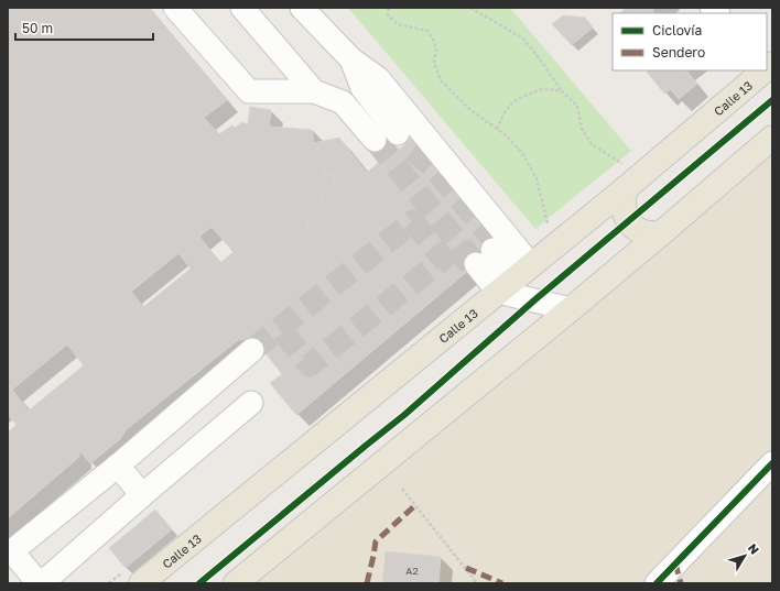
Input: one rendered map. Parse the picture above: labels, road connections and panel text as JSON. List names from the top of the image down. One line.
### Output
{"streets":{"main road":["Calle 13"]},"house_numbers":["A2"],"legend":["Ciclovía","Sendero"],"scale_bar":"50 m","north":"top right"}
